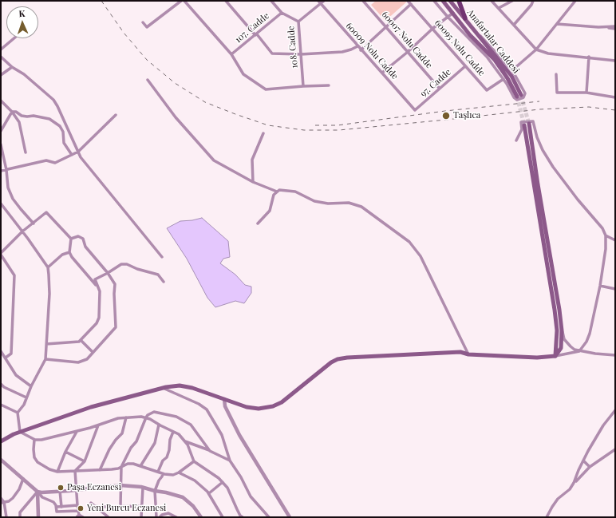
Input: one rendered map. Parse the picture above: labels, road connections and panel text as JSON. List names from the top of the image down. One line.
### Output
{"streets":{"main road":["Anafartalar Caddesi"],"street":["107. Cadde","60007 Nolu Cadde","108. Cadde","60095 Nolu Cadde","60009 Nolu Cadde","97. Cadde"]},"crossings":[["107. Cadde","108. Cadde"],["60007 Nolu Cadde","97. Cadde"],["60095 Nolu Cadde","97. Cadde"],["60009 Nolu Cadde","97. Cadde"]],"places":["Taşlıca","Paşa Eczanesi","Yeni Burcu Eczanesi"],"north":"top"}
